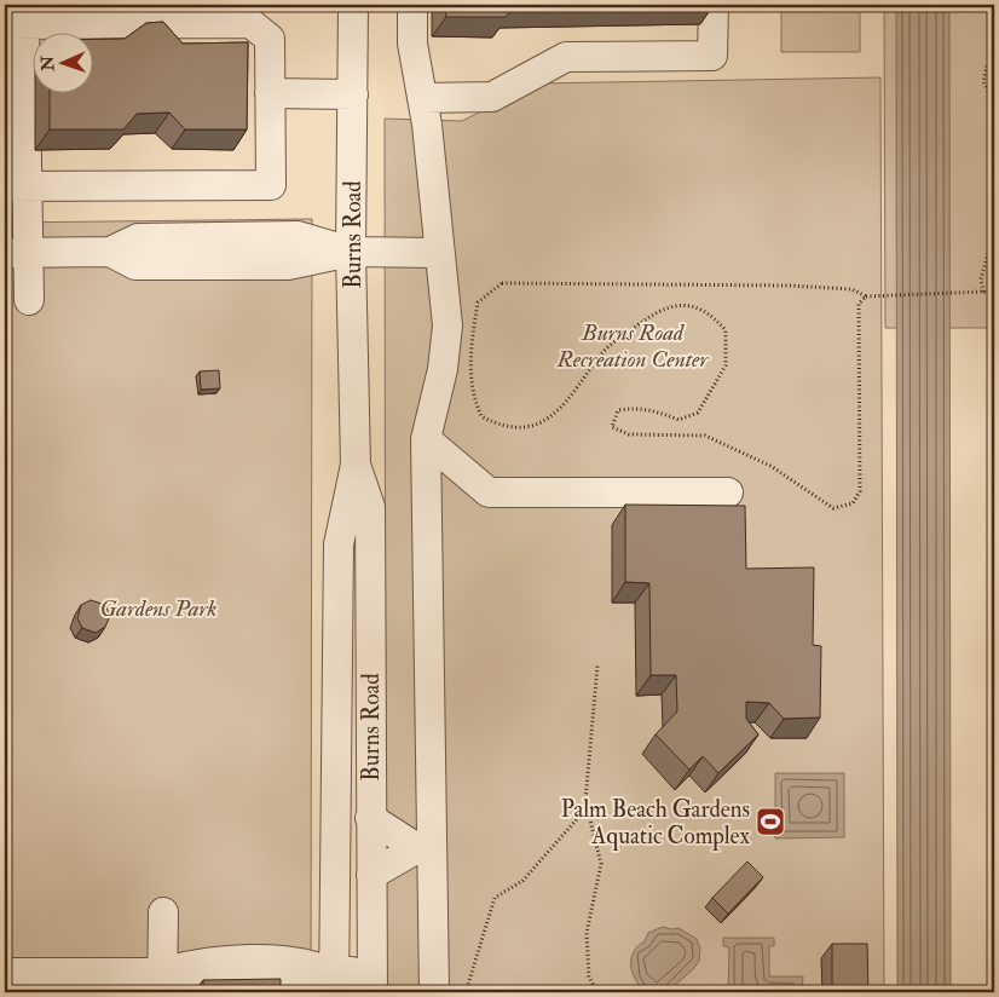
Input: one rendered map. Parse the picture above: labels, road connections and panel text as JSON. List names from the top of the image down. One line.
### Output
{"streets":{"street":["Burns Road"]},"parks":["Burns Road Recreation Center","Gardens Park"],"places":{"sports":["Palm Beach Gardens Aquatic Complex"]},"north":"left"}
